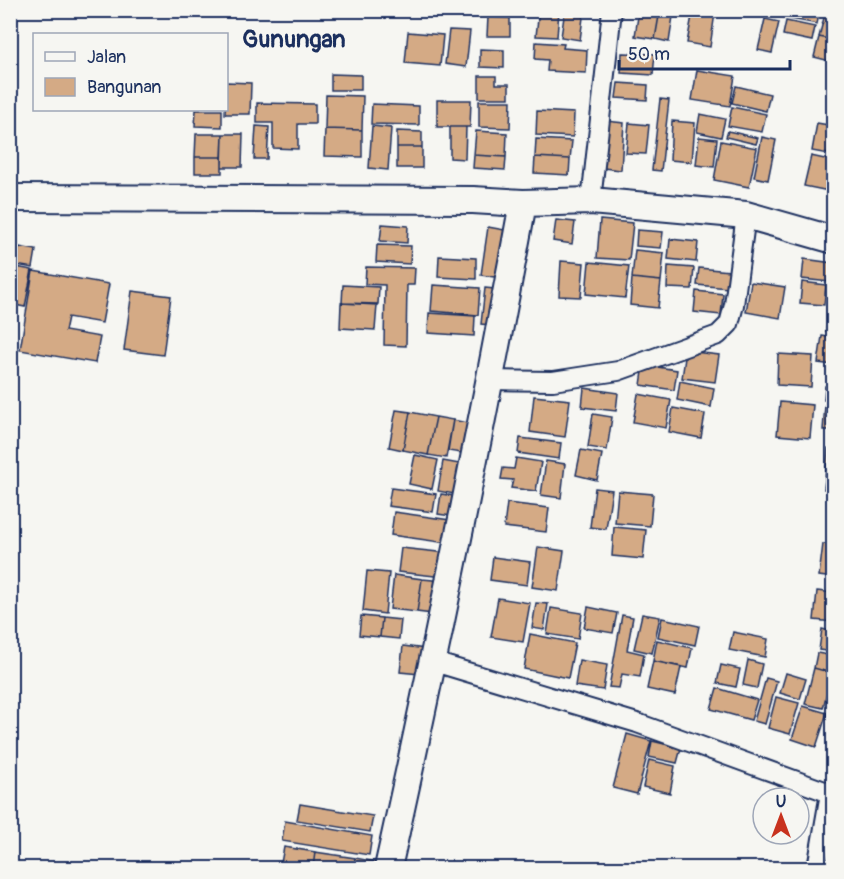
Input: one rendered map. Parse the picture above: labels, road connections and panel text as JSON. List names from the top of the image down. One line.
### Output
{"districts":["Gunungan"],"legend":["Jalan","Bangunan"],"scale_bar":"50 m","north":"top"}
